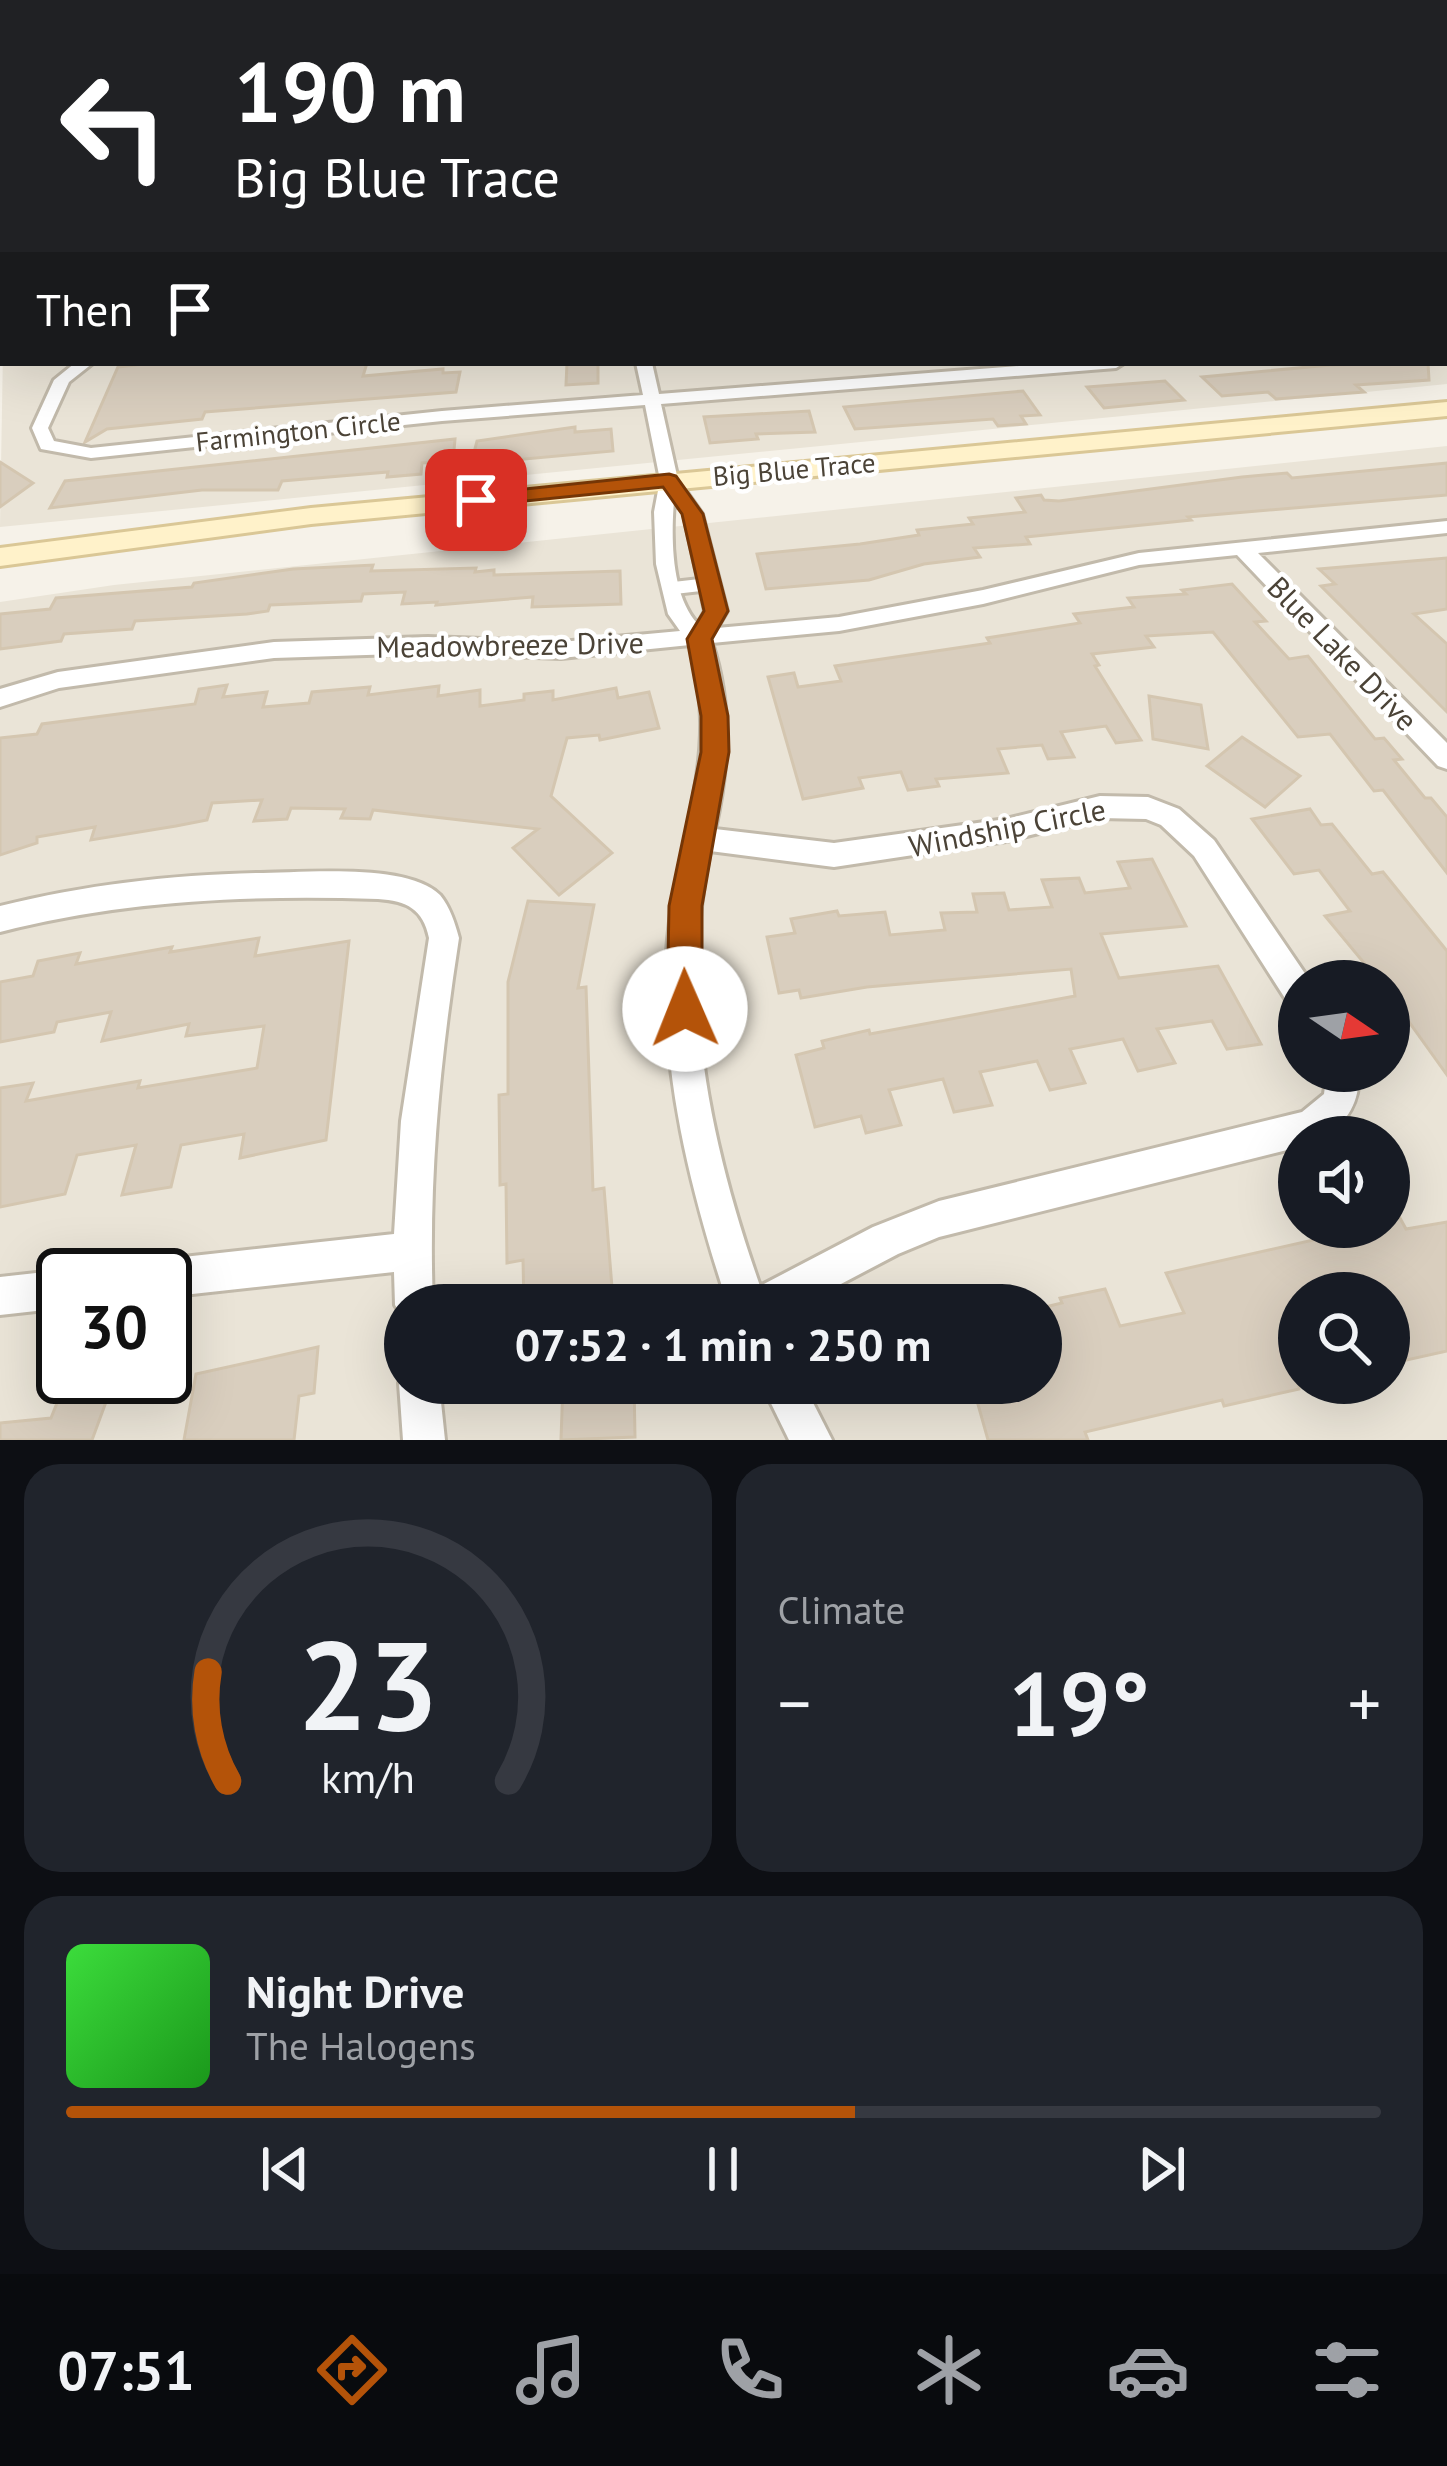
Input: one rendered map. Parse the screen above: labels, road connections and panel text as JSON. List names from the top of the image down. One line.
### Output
{"streets":{"street":["Farmington Circle","Big Blue Trace","Meadowbreeze Drive","Blue Lake Drive","Windship Circle"]},"crossings":[["Meadowbreeze Drive","Blue Lake Drive"]],"north":"right","page":{"turn":["190 m","Big Blue Trace"],"then":"Then","limit":"30","trip":"07:52 · 1 min · 250 m","tile":"Climate","heat":["−","19°","+"],"song":["Night Drive","The Halogens"],"tabs":"07:51","gauge":["23","km/h"]}}
